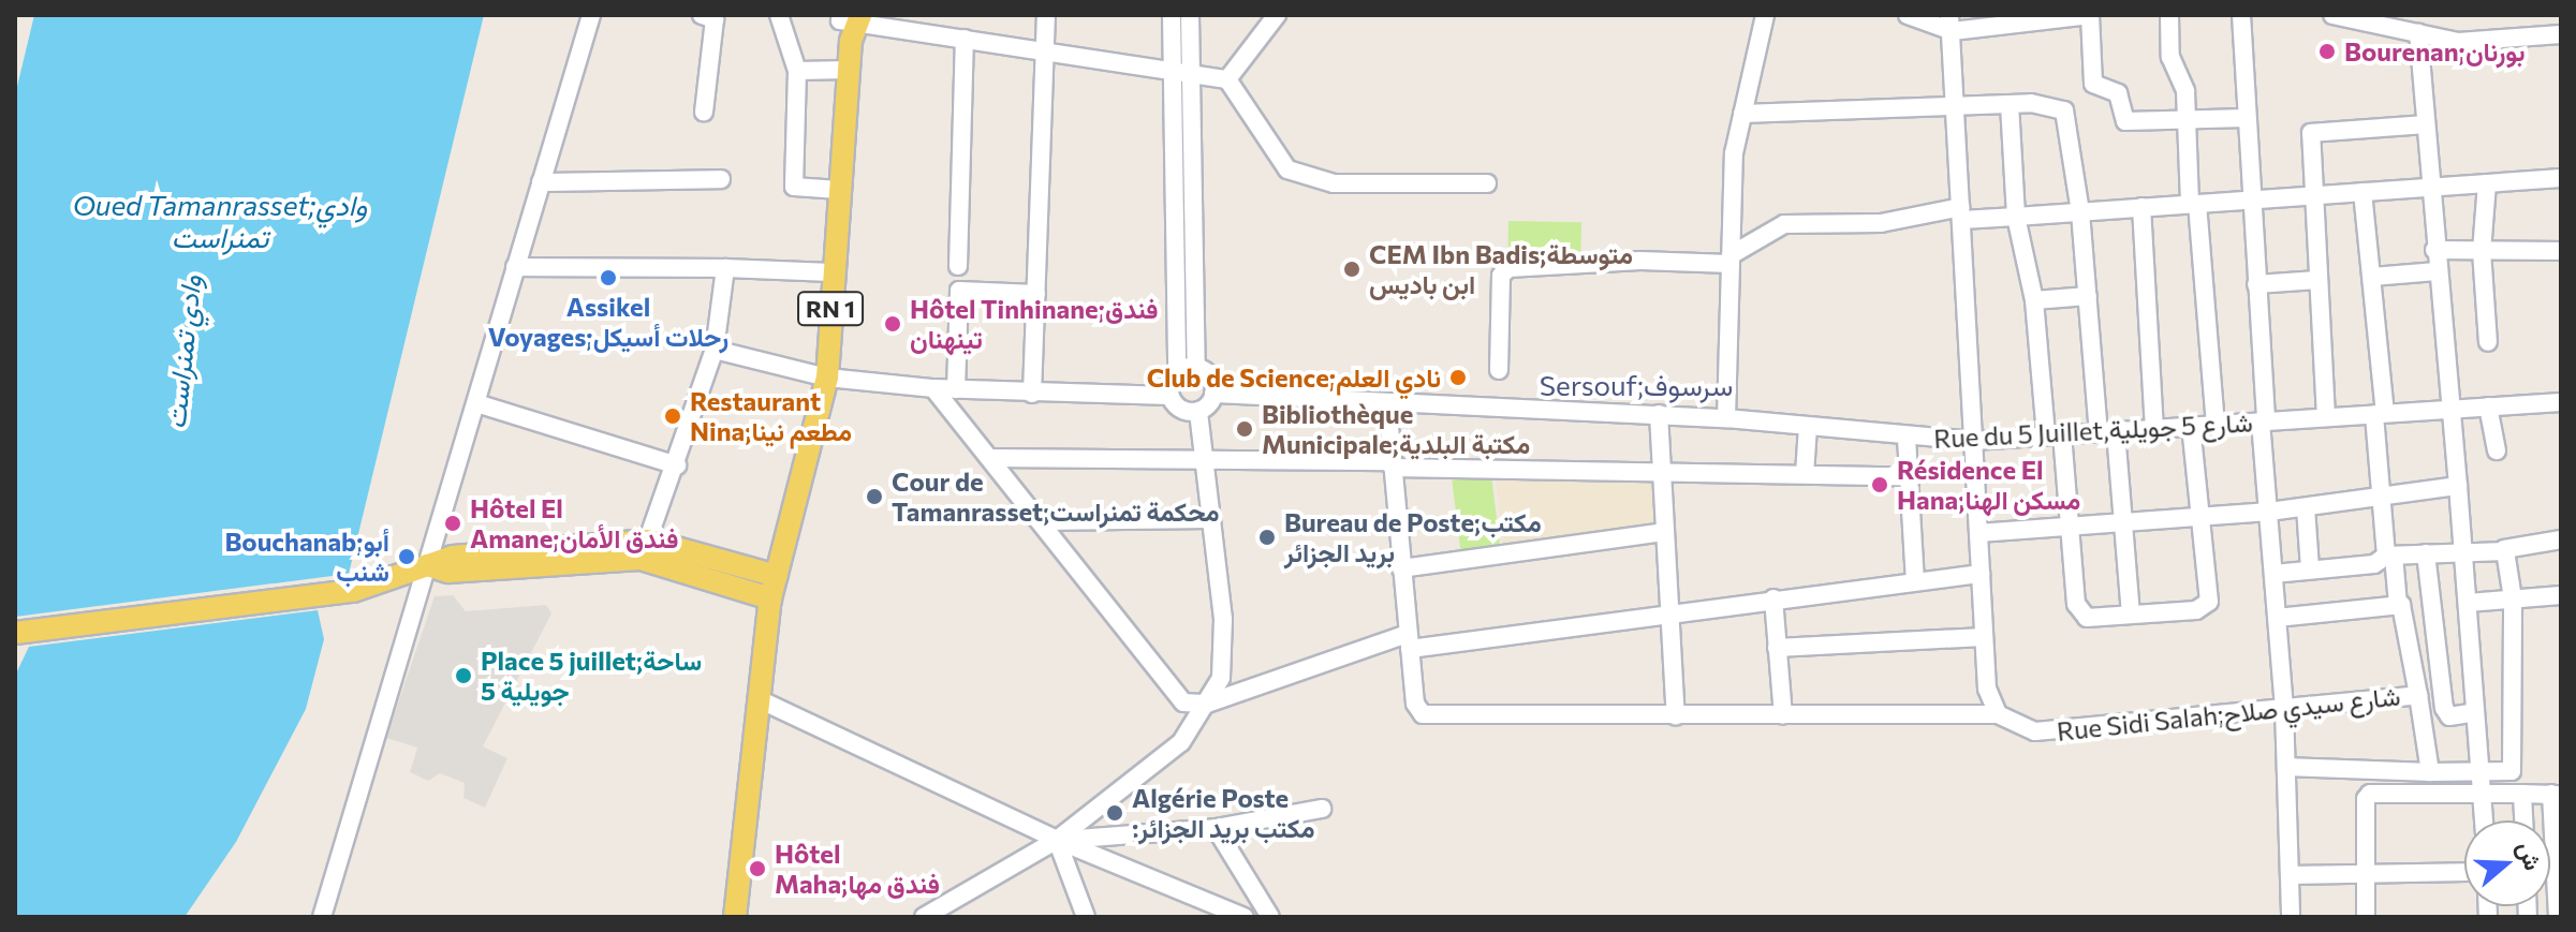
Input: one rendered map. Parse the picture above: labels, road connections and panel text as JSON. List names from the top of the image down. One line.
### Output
{"streets":{"main road":["RN 1"],"street":["Rue du 5 Juillet,شارع 5 جويلية","Rue Sidi Salah;شارع سيدي صلاح"]},"districts":["Sersouf;سرسوف"],"water":["Oued Tamanrasset;وادي تمنراست","وادي تمنراست"],"places":["Bourenan;بورنان","CEM Ibn Badis;متوسطة ابن باديس","Assikel Voyages;رحلات أسيكل","Hôtel Tinhinane;فندق تينهنان","Club de Science;نادي العلم","Restaurant Nina;مطعم نينا","Bibliothèque Municipale;مكتبة البلدية","Résidence El Hana;مسكن الهنا","Cour de Tamanrasset;محكمة تمنراست","Hôtel El Amane;فندق الأمان","Bureau de Poste;مكتب بريد الجزائر","Bouchanab;أبو شنب","Place 5 juillet;ساحة 5 جويلية","Algérie Poste ;مكتب بريد الجزائر","Hôtel Maha;فندق مها"],"north":"right"}
